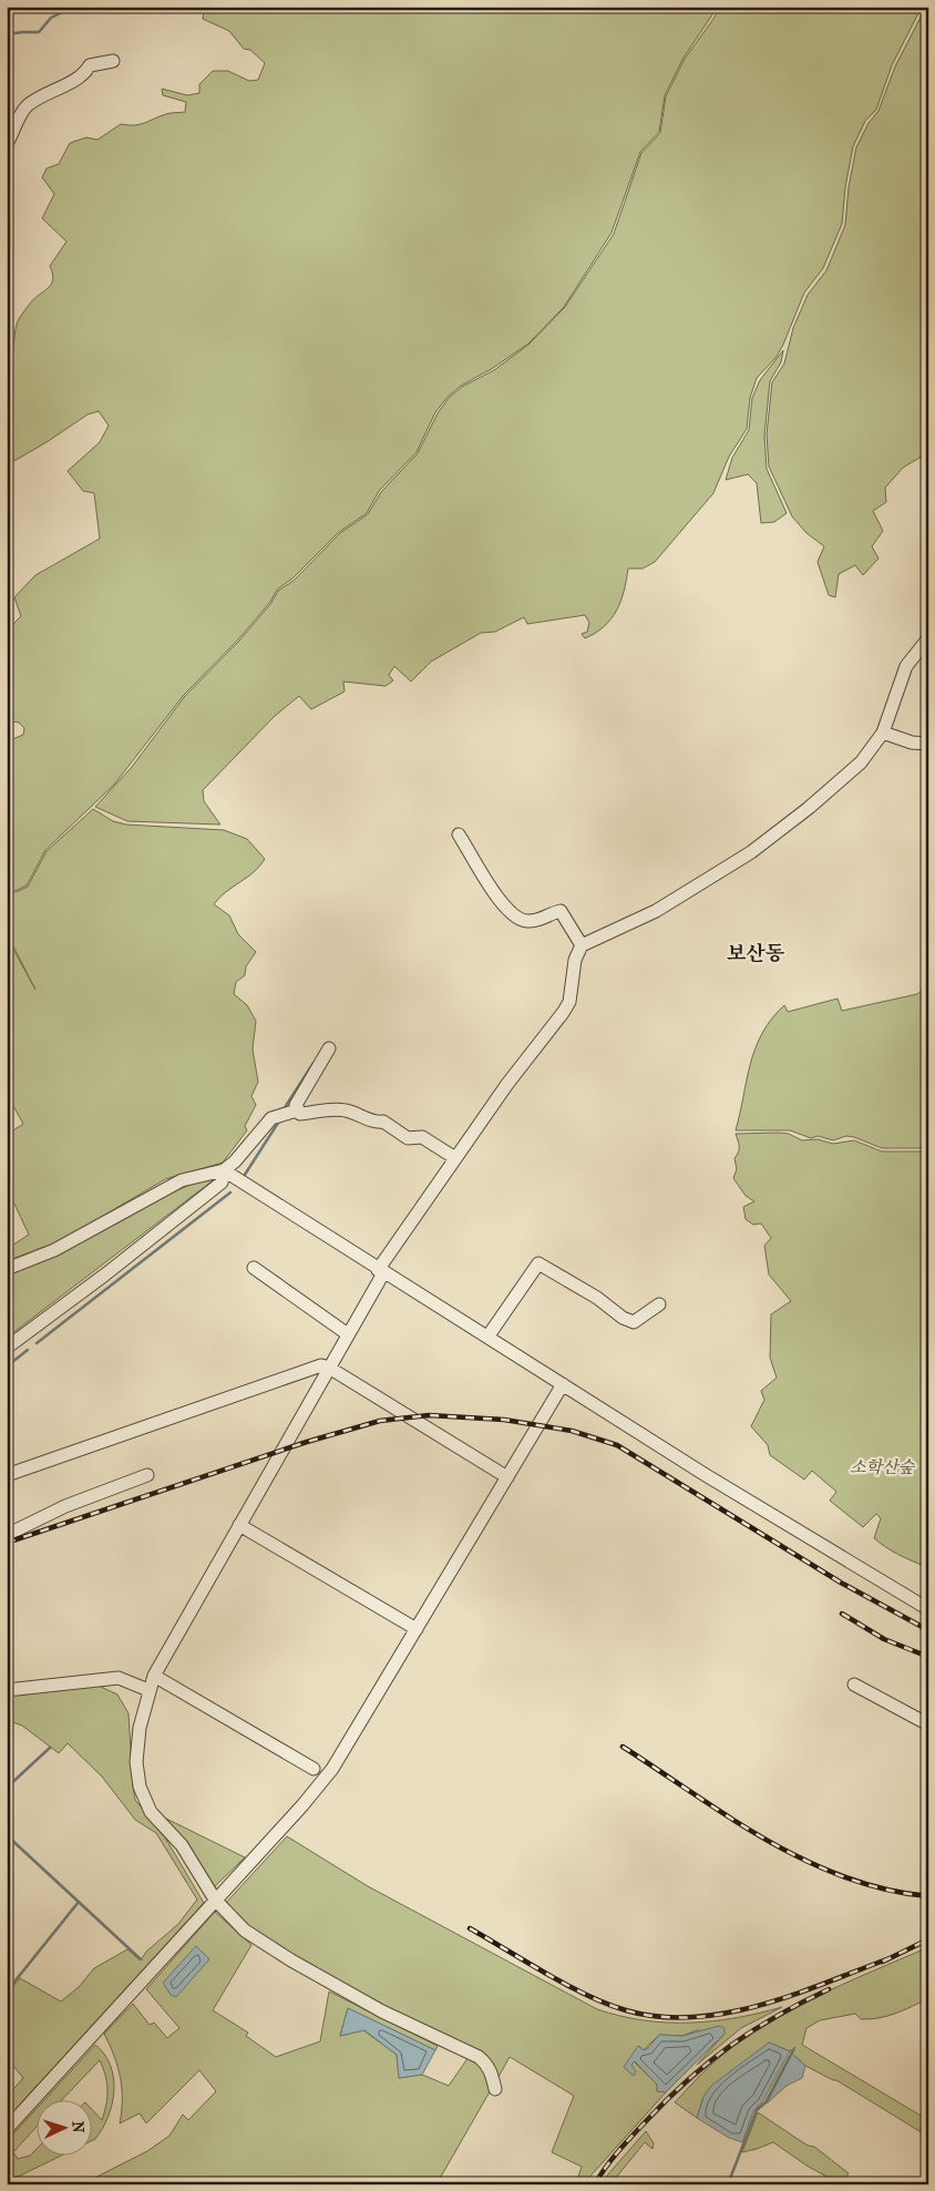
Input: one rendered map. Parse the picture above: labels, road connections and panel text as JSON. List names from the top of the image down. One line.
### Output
{"districts":["보산동"],"parks":["소학산숲"],"north":"right"}
